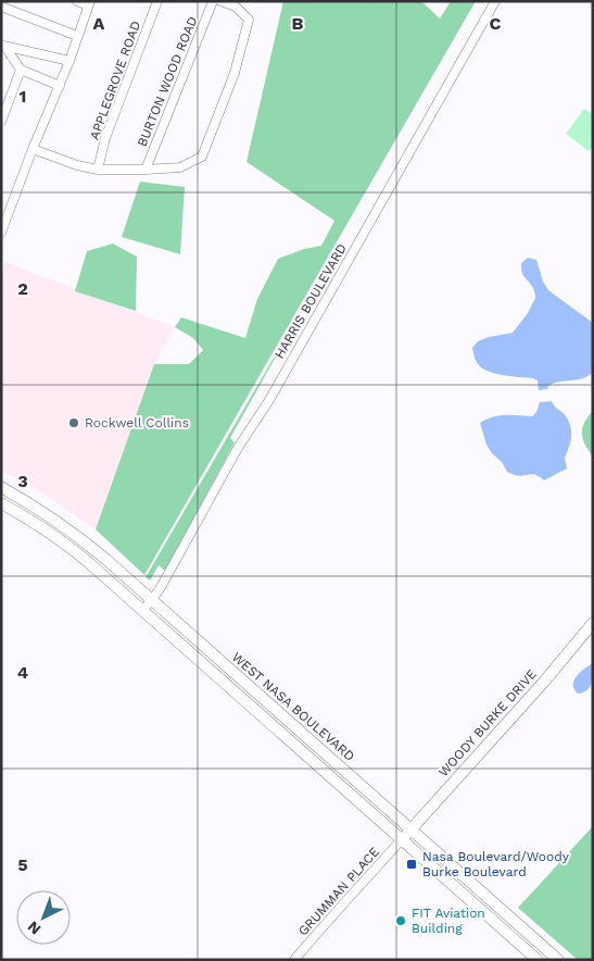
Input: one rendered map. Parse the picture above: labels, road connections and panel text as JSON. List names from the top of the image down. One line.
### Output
{"streets":{"main road":["WEST NASA BOULEVARD","WOODY BURKE DRIVE"],"street":["APPLEGROVE ROAD","BURTON WOOD ROAD","HARRIS BOULEVARD","GRUMMAN PLACE"]},"crossings":[["HARRIS BOULEVARD","WEST NASA BOULEVARD"],["WEST NASA BOULEVARD","WOODY BURKE DRIVE"],["WEST NASA BOULEVARD","GRUMMAN PLACE"],["WOODY BURKE DRIVE","GRUMMAN PLACE"]],"places":{"other":["Rockwell Collins","FIT Aviation Building"],"transit":["Nasa Boulevard/Woody Burke Boulevard"]},"north":"bottom left","grid":{"columns":["A","B","C"],"rows":["1","2","3","4","5"]}}
